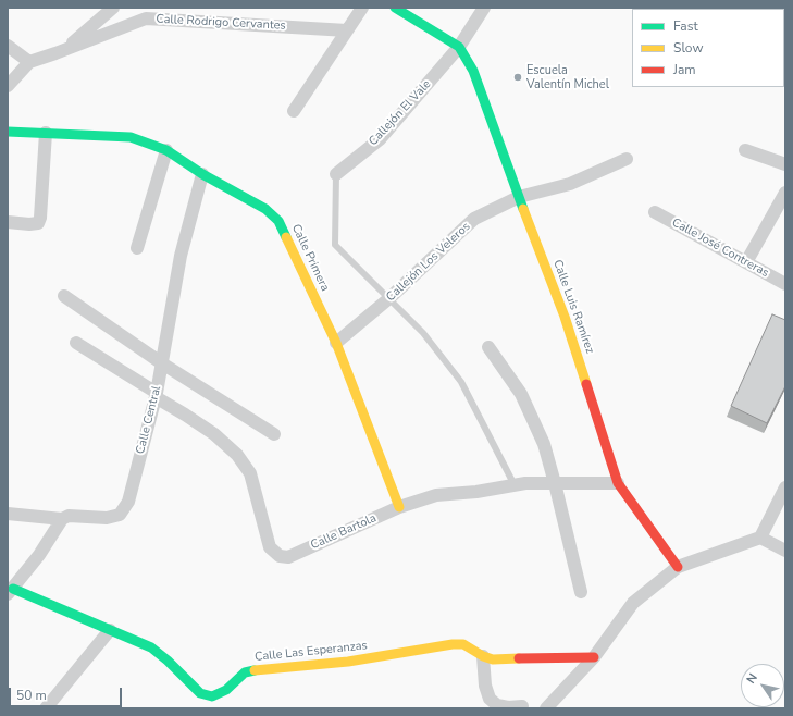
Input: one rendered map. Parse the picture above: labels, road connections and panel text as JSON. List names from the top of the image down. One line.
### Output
{"streets":{"street":["Calle Rodrigo Cervantes","Callejón El Vale","Calle José Contreras","Calle Primera","Callejón Los Veleros","Calle Luis Ramírez","Calle Central","Calle Bartola","Calle Las Esperanzas"]},"crossings":[["Callejón El Vale","Calle Luis Ramírez"],["Calle Primera","Callejón Los Veleros"],["Calle Primera","Calle Central"],["Calle Primera","Calle Bartola"],["Callejón Los Veleros","Calle Luis Ramírez"],["Calle Luis Ramírez","Calle Bartola"],["Calle Central","Calle Bartola"]],"places":["Escuela Valentín Michel"],"legend":["Fast","Slow","Jam"],"scale_bar":"50 m","north":"top left"}
